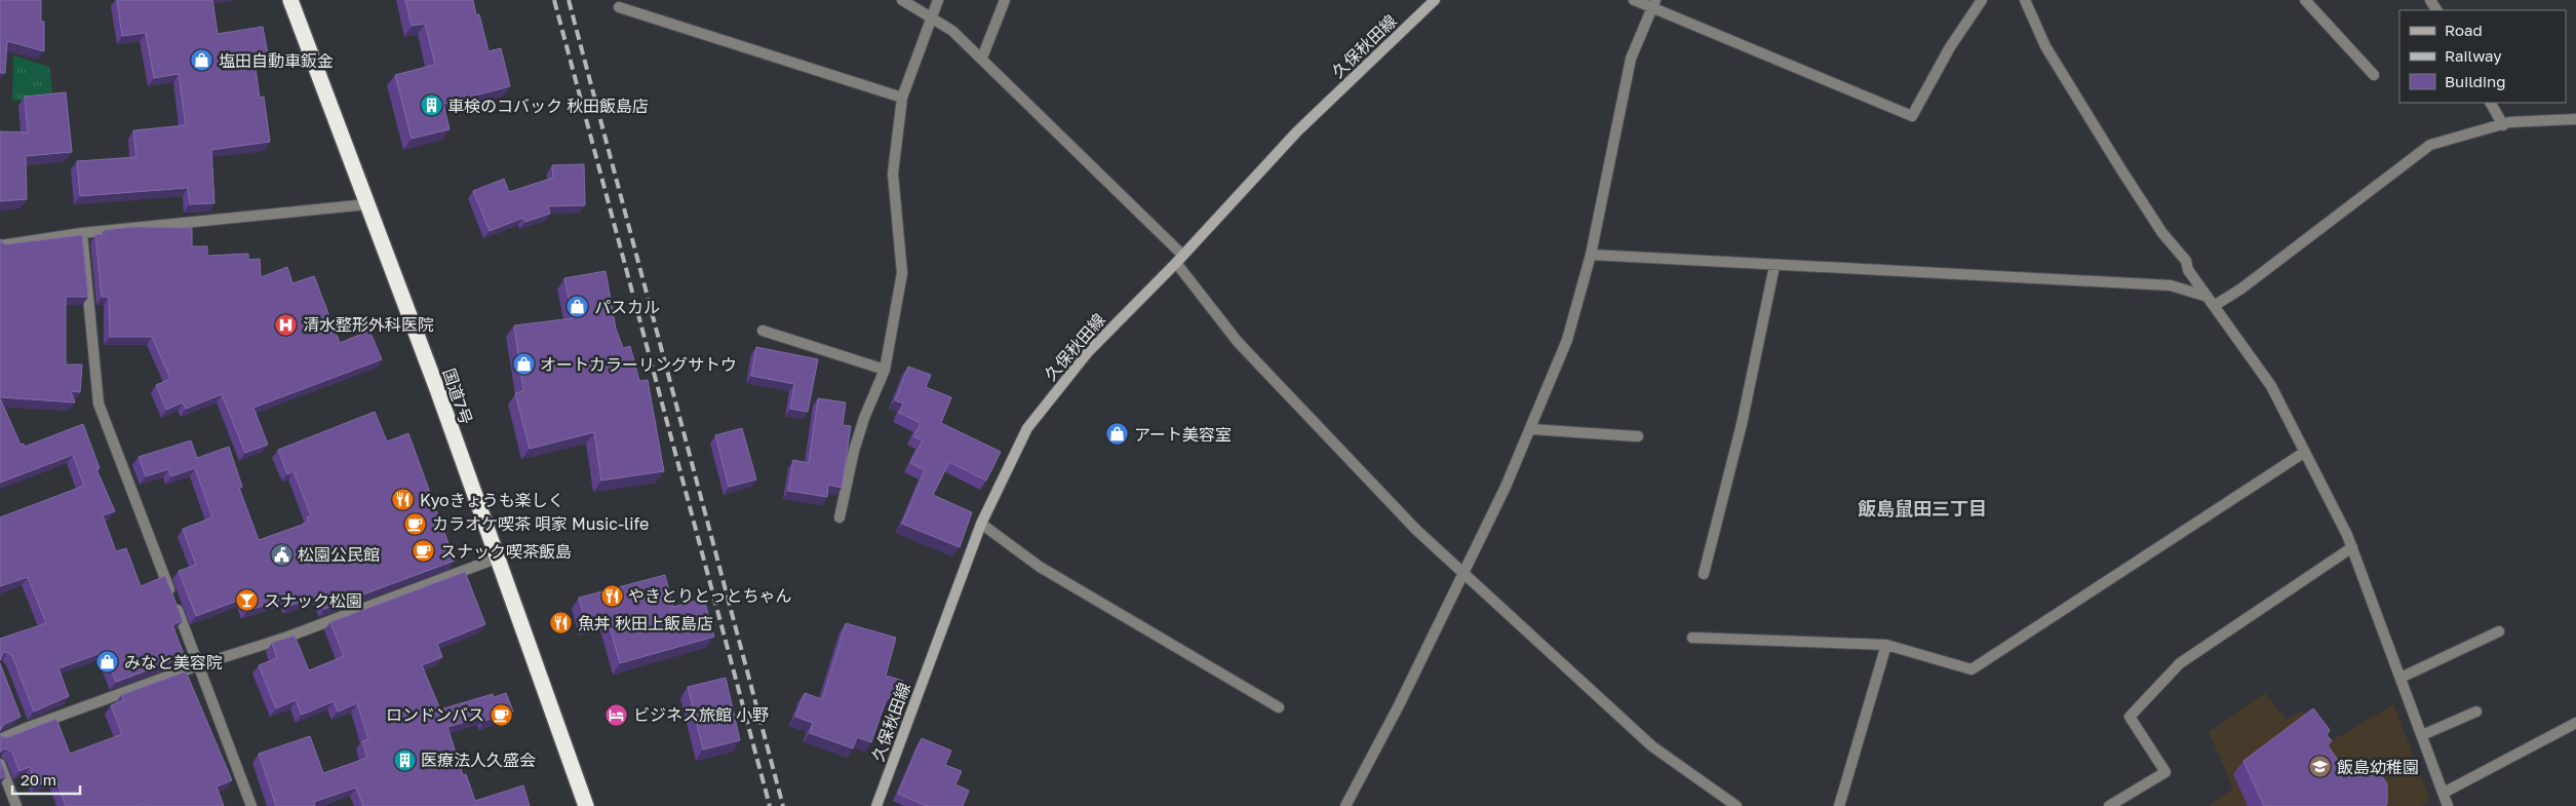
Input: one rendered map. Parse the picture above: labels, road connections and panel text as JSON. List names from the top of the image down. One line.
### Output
{"streets":{"highway":["国道7号"],"main road":["久保秋田線"]},"districts":["飯島鼠田三丁目"],"places":{"shop":["塩田自動車鈑金","パスカル","オートカラーリングサトウ","アート美容室","みなと美容院"],"building":["車検のコバック 秋田飯島店","医療法人久盛会"],"hospital":["清水整形外科医院"],"restaurant":["Kyoきょうも楽しく","やきとりとっとちゃん","魚丼 秋田上飯島店"],"cafe":["カラオケ喫茶 唄家 Music-life","スナック喫茶飯島","ロンドンバス"],"public building":["松園公民館"],"bar":["スナック松園"],"hotel":["ビジネス旅館 小野"],"school or university":["飯島幼稚園"]},"legend":["Road","Railway","Building"],"scale_bar":"20 m"}
